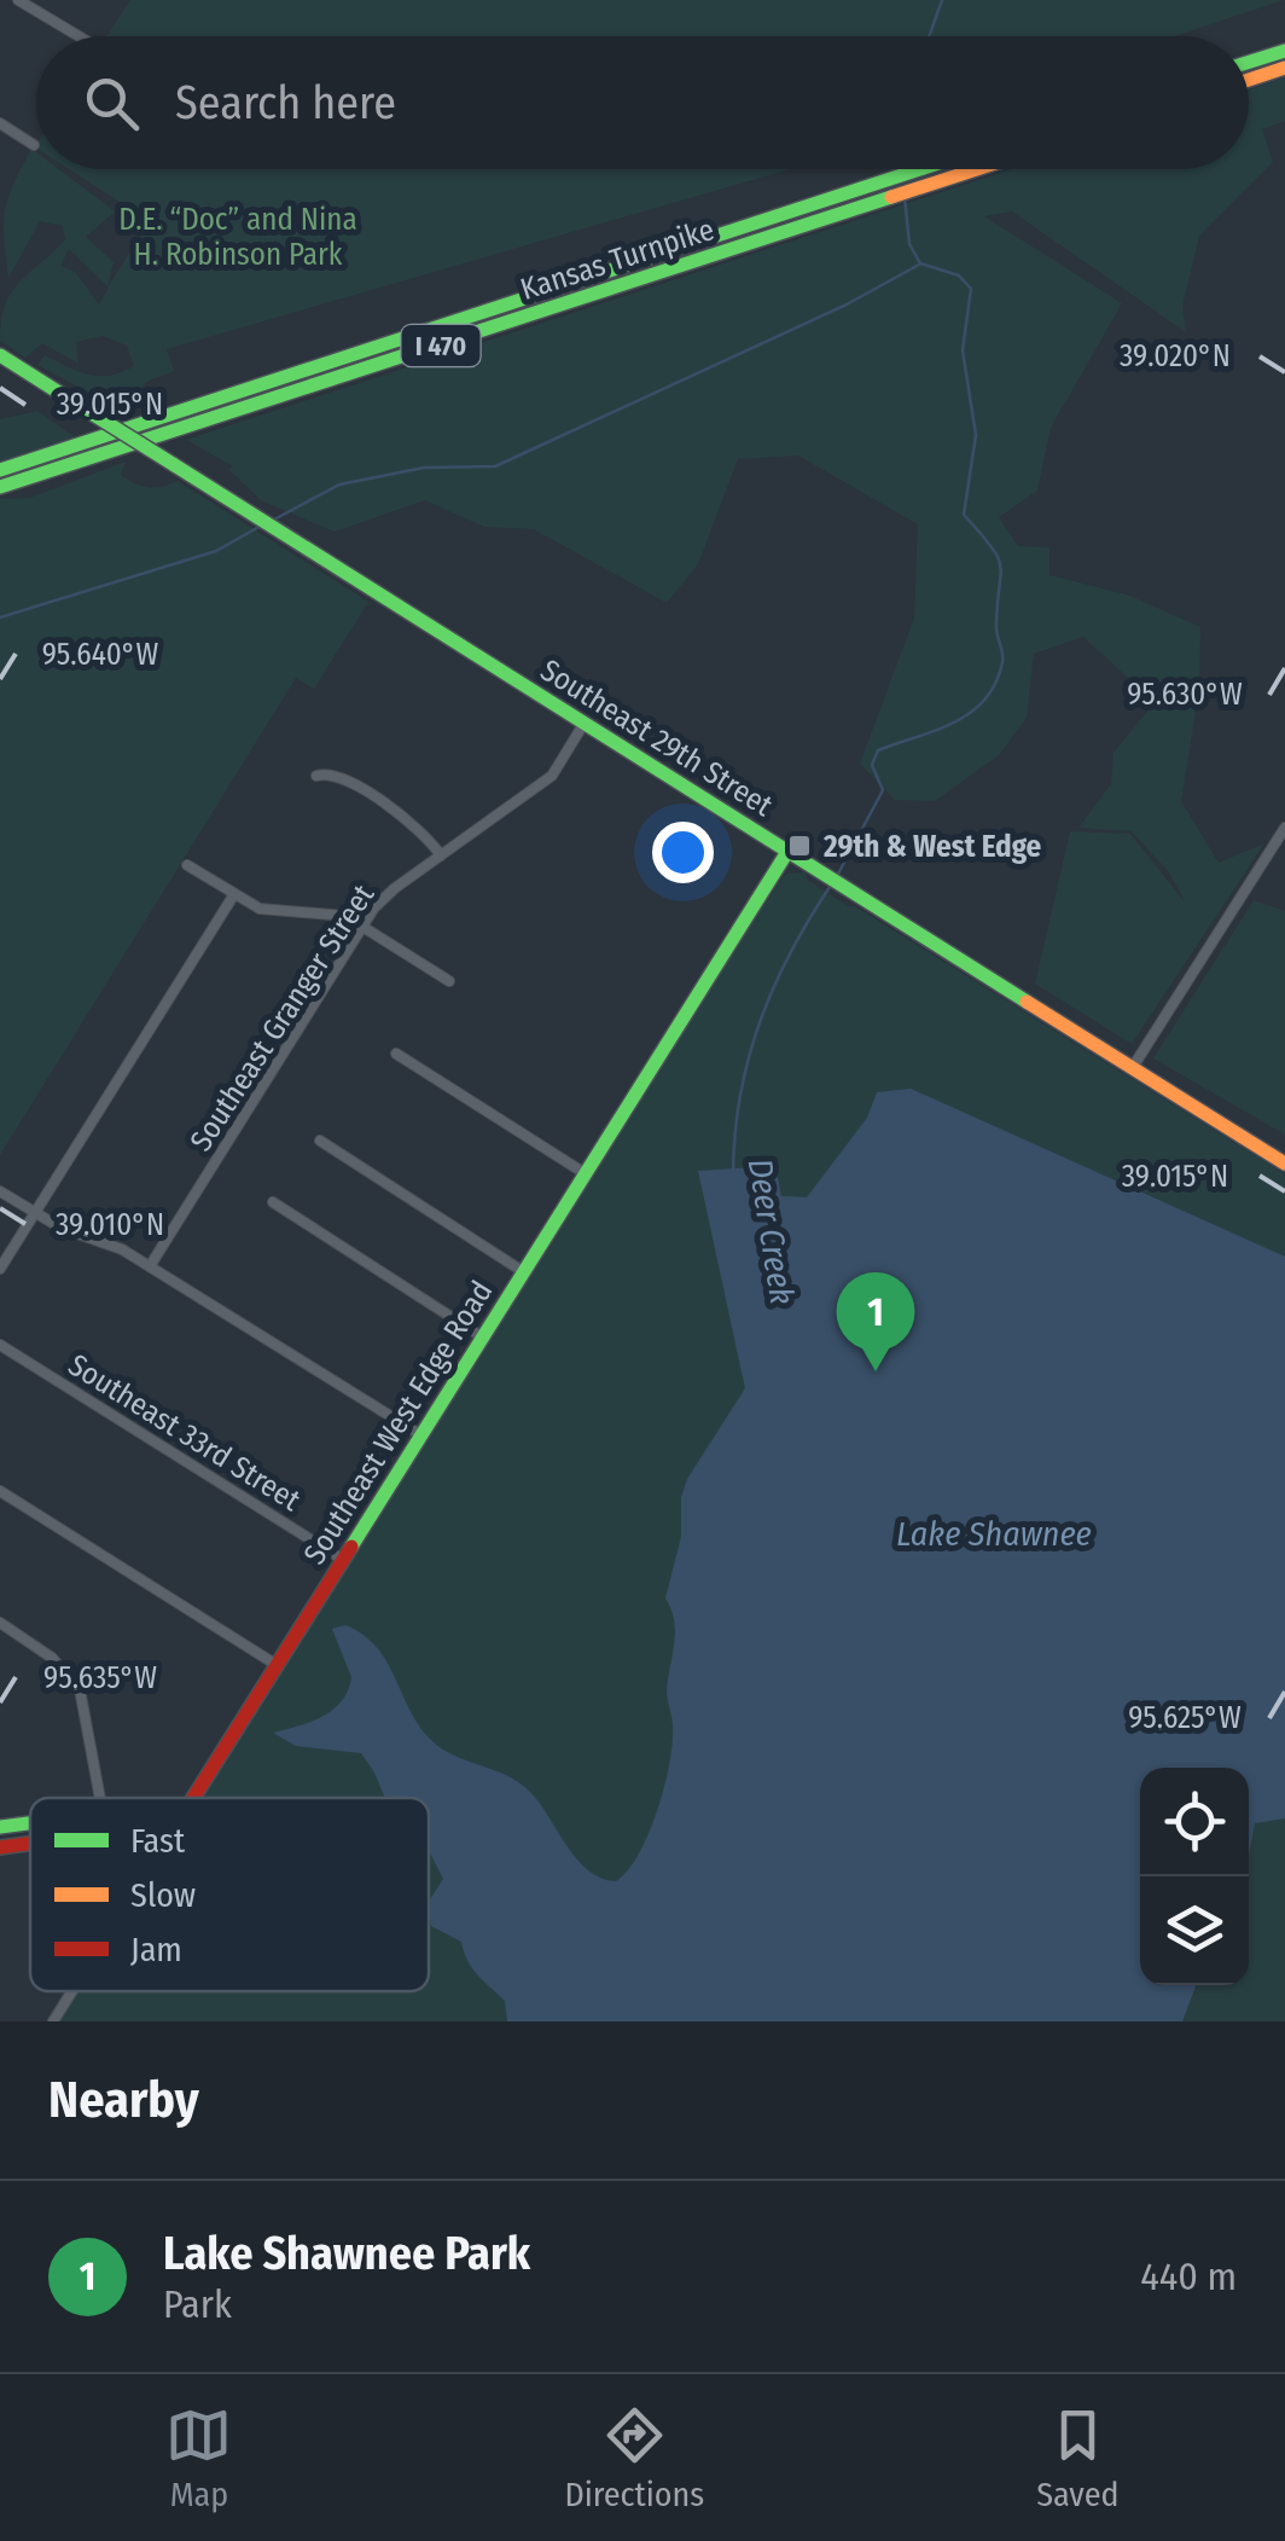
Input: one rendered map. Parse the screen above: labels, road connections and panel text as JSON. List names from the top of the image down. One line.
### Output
{"streets":{"main road":["Kansas Turnpike","I 470","Southeast 29th Street","Southeast West Edge Road"],"street":["Southeast Granger Street","Southeast 33rd Street"]},"crossings":[["Southeast 29th Street","Southeast Granger Street"],["Southeast 29th Street","Southeast West Edge Road"],["Southeast West Edge Road","Southeast 33rd Street"]],"water":["Deer Creek","Lake Shawnee"],"parks":["D.E. “Doc” and Nina H. Robinson Park"],"places":{"transit":["29th & West Edge"]},"legend":["Fast","Slow","Jam"],"page":{"search":"Search here","pins":"1","heading":"Nearby","list":[{"mark":"1","name":"Lake Shawnee Park","note":"Park","value":"440 m"}],"nav":["Map","Directions","Saved"]},"coordinates":["39.020°N","39.015°N","95.640°W","95.630°W","39.010°N","95.635°W","95.625°W"]}
